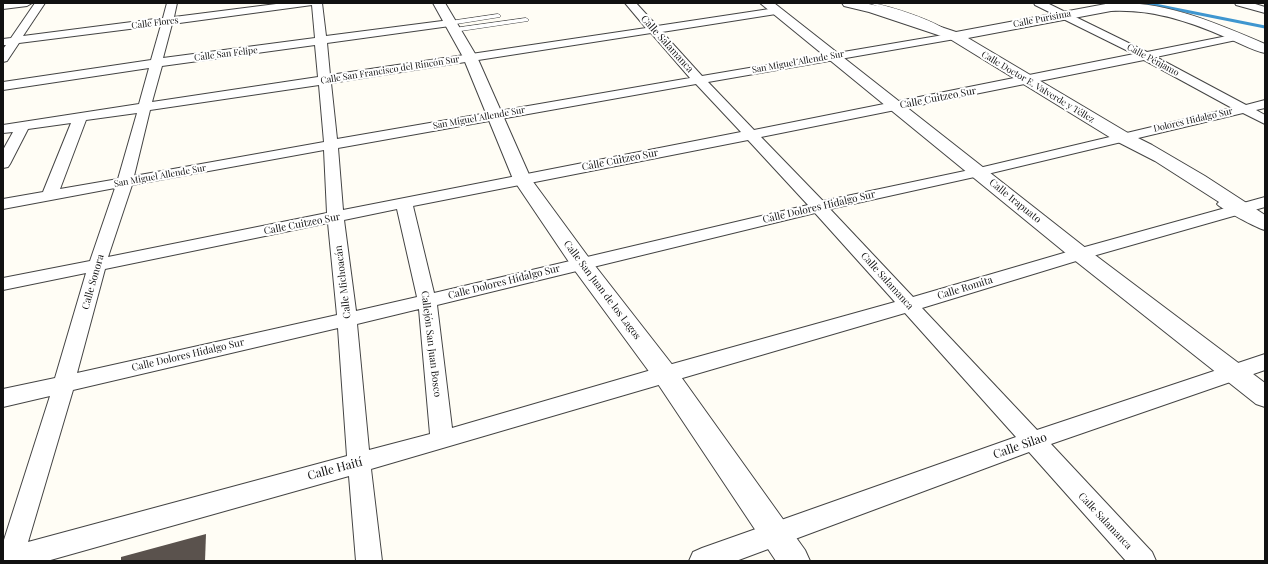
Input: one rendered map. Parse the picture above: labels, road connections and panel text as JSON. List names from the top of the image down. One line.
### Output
{"streets":{"street":["Calle Purísima","Calle Flores","Calle Salamanca","Calle San Felipe","Calle Pénjamo","San Miguel Allende Sur","Calle San Francisco del Rincón Sur","Calle Doctor E. Valverde y Téllez","Calle Cuitzeo Sur","Dolores Hidalgo Sur","Calle Irapuato","Calle Dolores Hidalgo Sur","Calle Sonora","Calle Michoacán","Calle Romita","Calle San Juan de los Lagos","Callejón San Juan Bosco","Calle Silao","Calle Haití"]},"crossings":[["Calle Purísima","Calle Pénjamo"],["Calle Purísima","San Miguel Allende Sur"],["Calle Purísima","Calle Doctor E. Valverde y Téllez"],["Calle Purísima","Calle Cuitzeo Sur"],["Calle Flores","Calle Sonora"],["Calle Salamanca","San Miguel Allende Sur"],["Calle Salamanca","Calle San Francisco del Rincón Sur"],["Calle Salamanca","Calle Cuitzeo Sur"],["Calle Salamanca","Calle Dolores Hidalgo Sur"],["Calle Salamanca","Calle Romita"],["Calle Salamanca","Calle Silao"],["Calle San Felipe","Calle Sonora"],["Calle San Felipe","Calle Michoacán"],["Calle San Felipe","Calle San Juan de los Lagos"],["Calle Pénjamo","Calle Cuitzeo Sur"],["Calle Pénjamo","Dolores Hidalgo Sur"],["San Miguel Allende Sur","Calle Doctor E. Valverde y Téllez"],["San Miguel Allende Sur","Calle Irapuato"],["San Miguel Allende Sur","Calle Sonora"],["San Miguel Allende Sur","Calle Michoacán"],["San Miguel Allende Sur","Calle San Juan de los Lagos"],["Calle San Francisco del Rincón Sur","Calle Irapuato"],["Calle San Francisco del Rincón Sur","Calle Sonora"],["Calle San Francisco del Rincón Sur","Calle Michoacán"],["Calle San Francisco del Rincón Sur","Calle San Juan de los Lagos"],["Calle Doctor E. Valverde y Téllez","Calle Cuitzeo Sur"],["Calle Doctor E. Valverde y Téllez","Dolores Hidalgo Sur"],["Calle Doctor E. Valverde y Téllez","Calle Dolores Hidalgo Sur"],["Calle Doctor E. Valverde y Téllez","Calle Romita"],["Calle Cuitzeo Sur","Calle Irapuato"],["Calle Cuitzeo Sur","Calle Sonora"],["Calle Cuitzeo Sur","Calle Michoacán"],["Calle Cuitzeo Sur","Calle San Juan de los Lagos"],["Calle Cuitzeo Sur","Callejón San Juan Bosco"],["Dolores Hidalgo Sur","Calle Dolores Hidalgo Sur"],["Calle Irapuato","Calle Dolores Hidalgo Sur"],["Calle Irapuato","Calle Romita"],["Calle Irapuato","Calle Silao"],["Calle Dolores Hidalgo Sur","Calle Sonora"],["Calle Dolores Hidalgo Sur","Calle Michoacán"],["Calle Dolores Hidalgo Sur","Calle San Juan de los Lagos"],["Calle Dolores Hidalgo Sur","Callejón San Juan Bosco"],["Calle Sonora","Calle Haití"],["Calle Michoacán","Calle Haití"],["Calle Romita","Calle San Juan de los Lagos"],["Calle Romita","Calle Haití"],["Calle San Juan de los Lagos","Calle Silao"],["Calle San Juan de los Lagos","Calle Haití"],["Callejón San Juan Bosco","Calle Haití"]]}
